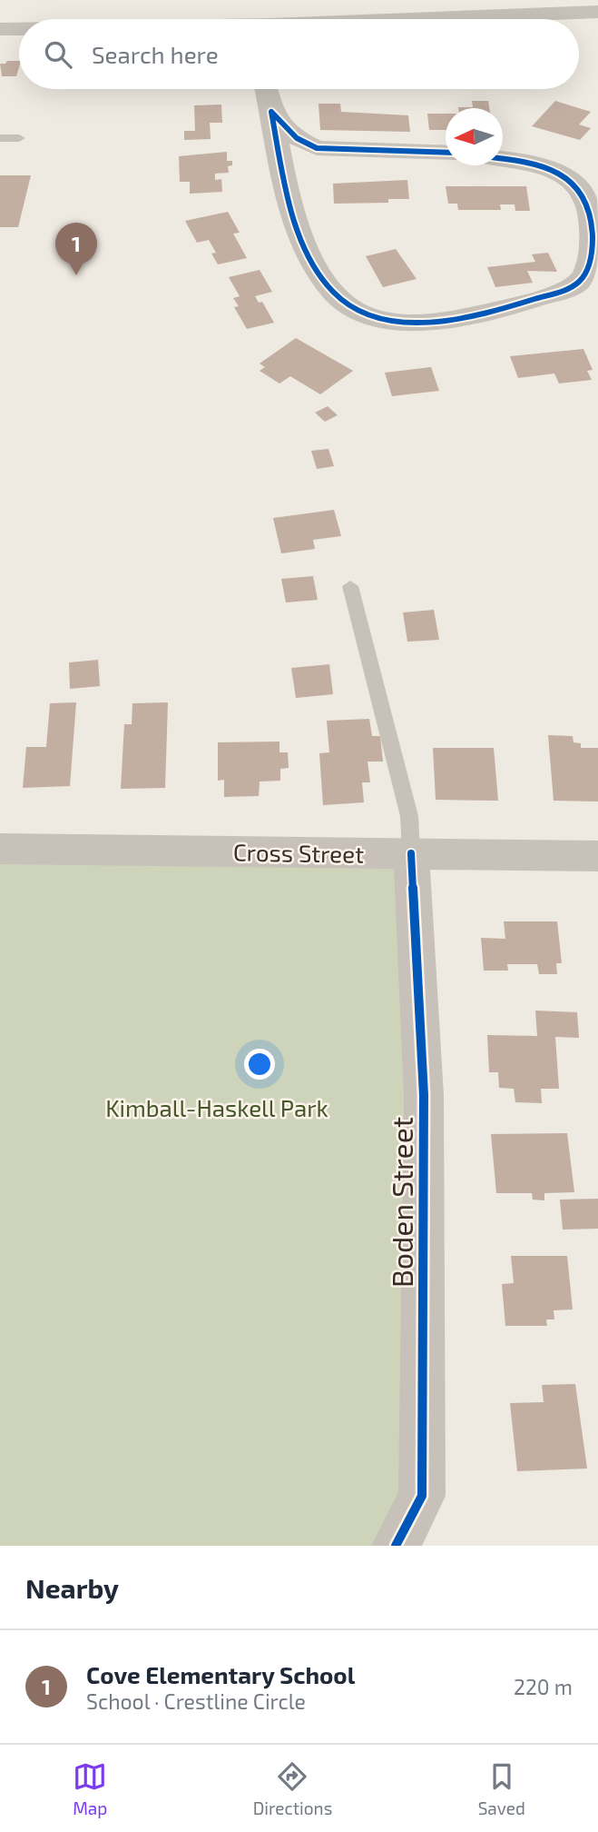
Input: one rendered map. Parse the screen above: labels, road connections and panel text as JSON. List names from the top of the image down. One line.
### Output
{"streets":{"street":["Cross Street","Boden Street"]},"crossings":[["Cross Street","Boden Street"]],"parks":["Kimball-Haskell Park"],"north":"left","page":{"search":"Search here","pins":"1","heading":"Nearby","list":[{"mark":"1","name":"Cove Elementary School","note":"School · Crestline Circle","value":"220 m"}],"nav":["Map","Directions","Saved"]}}
